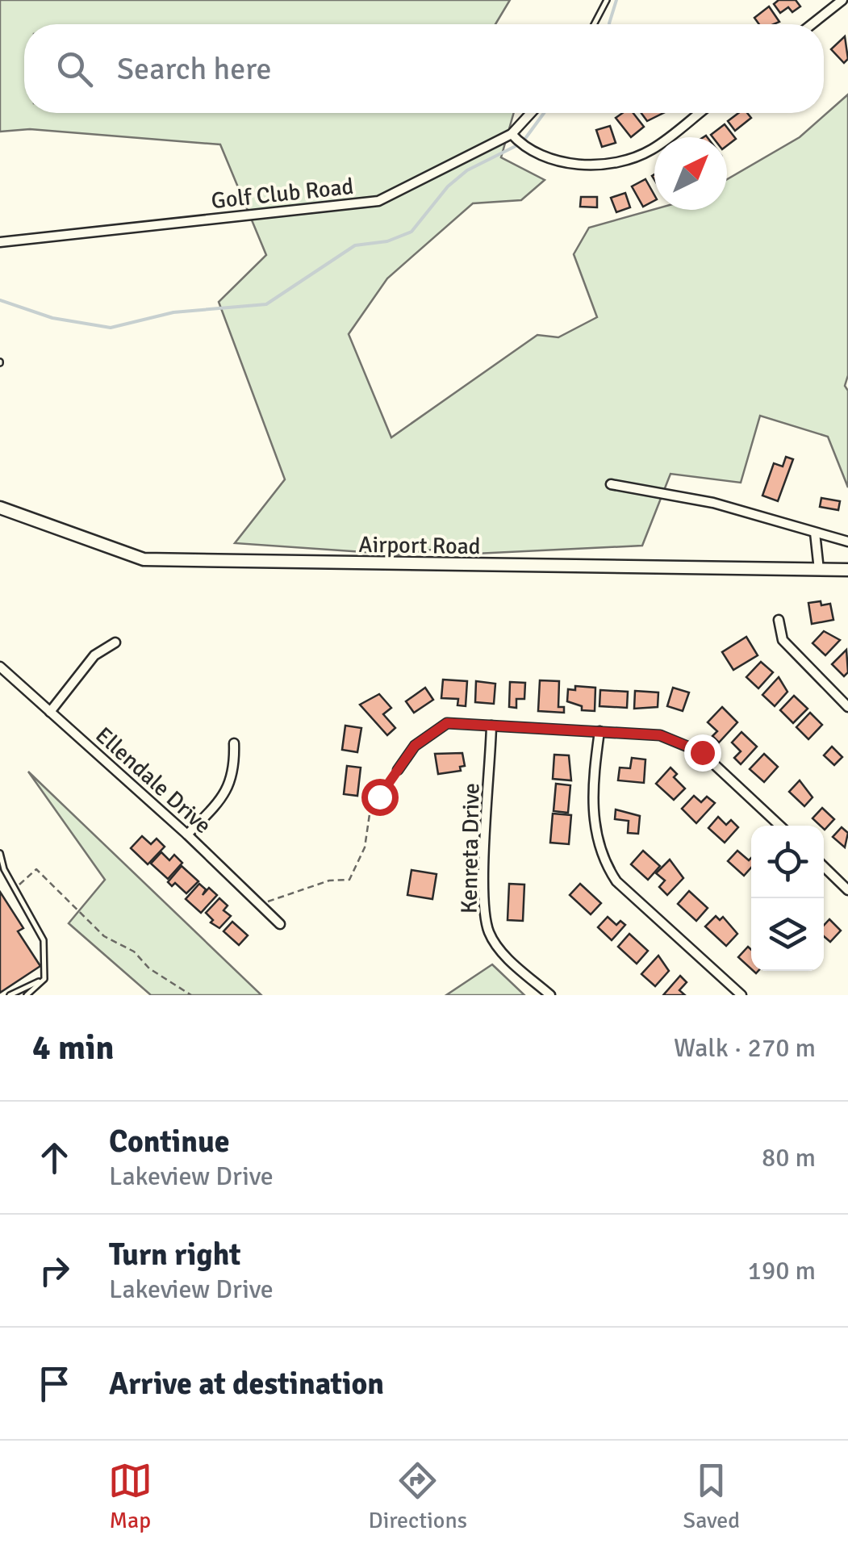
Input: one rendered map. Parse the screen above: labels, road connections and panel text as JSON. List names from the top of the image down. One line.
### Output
{"streets":{"main road":["Airport Road"],"street":["Golf Club Road","Ellendale Drive","Kenreta Drive"]},"north":"top right","page":{"search":"Search here","heading":["4 min","Walk · 270 m"],"list":[["Continue","Lakeview Drive","80 m"],["Turn right","Lakeview Drive","190 m"],"Arrive at destination"],"nav":["Map","Directions","Saved"]}}
